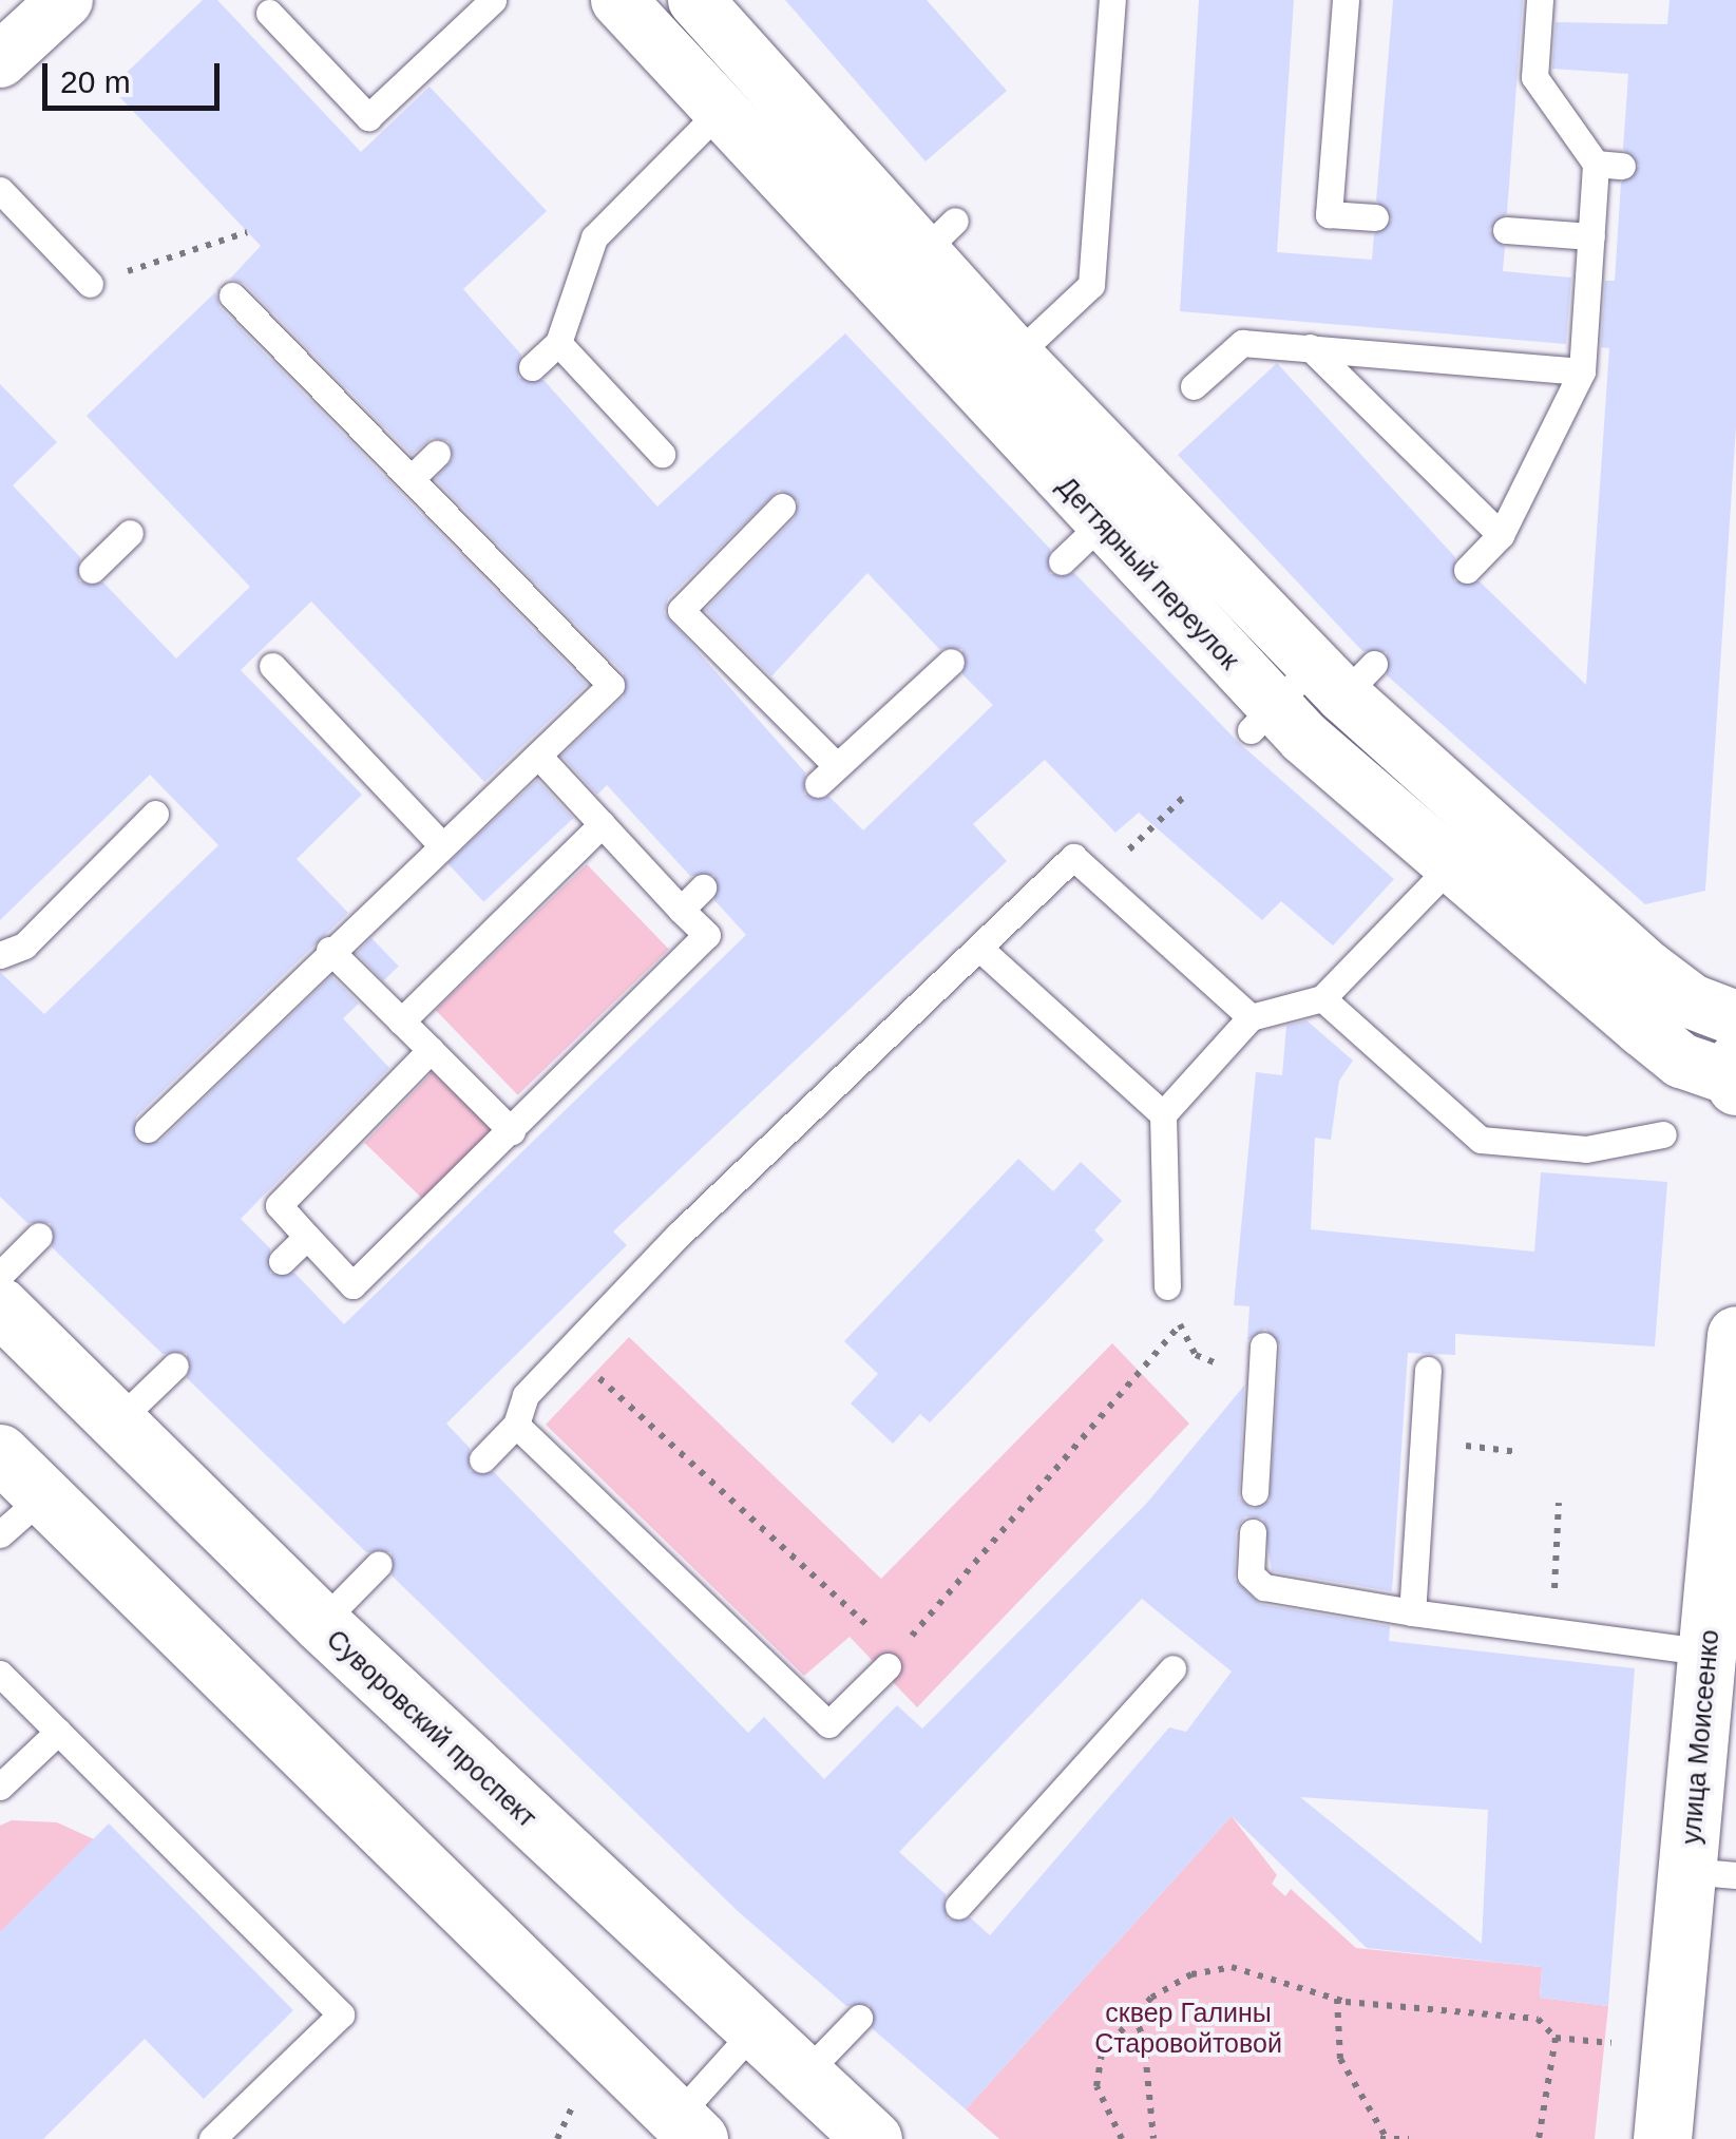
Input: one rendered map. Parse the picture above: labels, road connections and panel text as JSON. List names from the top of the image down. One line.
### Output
{"streets":{"main road":["Суворовский проспект","улица Моисеенко"],"street":["Дегтярный переулок"]},"parks":["сквер Галины Старовойтовой"],"scale_bar":"20 m"}
